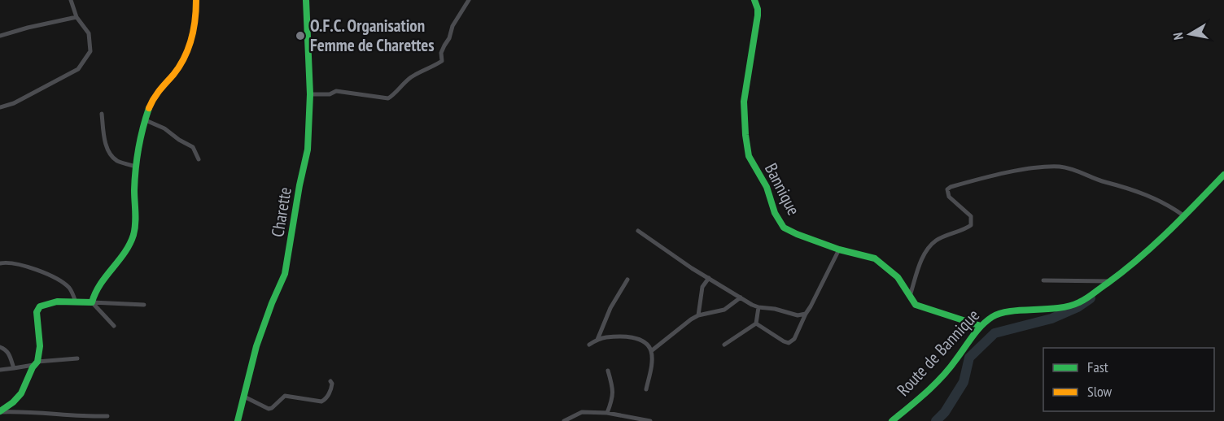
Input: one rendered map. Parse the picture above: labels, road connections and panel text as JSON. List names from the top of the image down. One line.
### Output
{"streets":{"street":["Bannique","Charette","Route de Bannique"]},"crossings":[["Bannique","Route de Bannique"]],"places":["O.F.C. Organisation Femme de Charettes"],"legend":["Fast","Slow"],"north":"left"}
